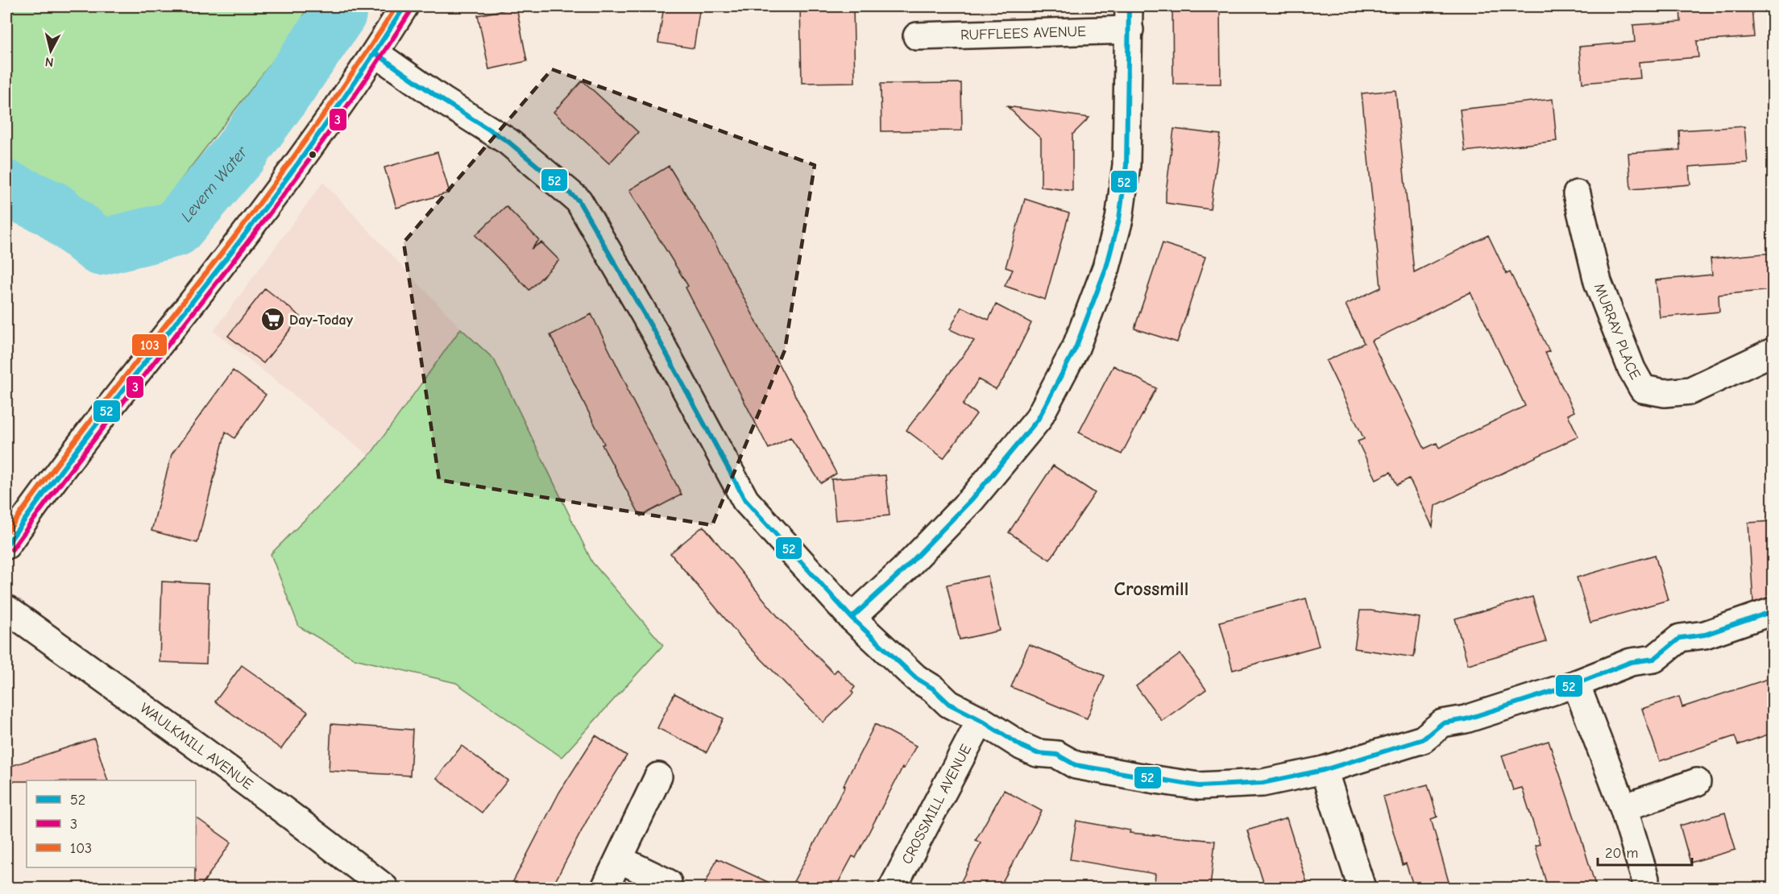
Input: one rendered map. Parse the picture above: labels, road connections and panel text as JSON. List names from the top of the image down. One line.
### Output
{"streets":{"street":["RUFFLEES AVENUE","MURRAY PLACE","WAULKMILL AVENUE","CROSSMILL AVENUE"]},"districts":["Crossmill"],"water":["Levern Water"],"places":{"supermarket":["Day-Today"]},"lines":["transit line 52","transit line 103","transit line 3"],"legend":["52","3","103"],"scale_bar":"20 m","north":"bottom"}
